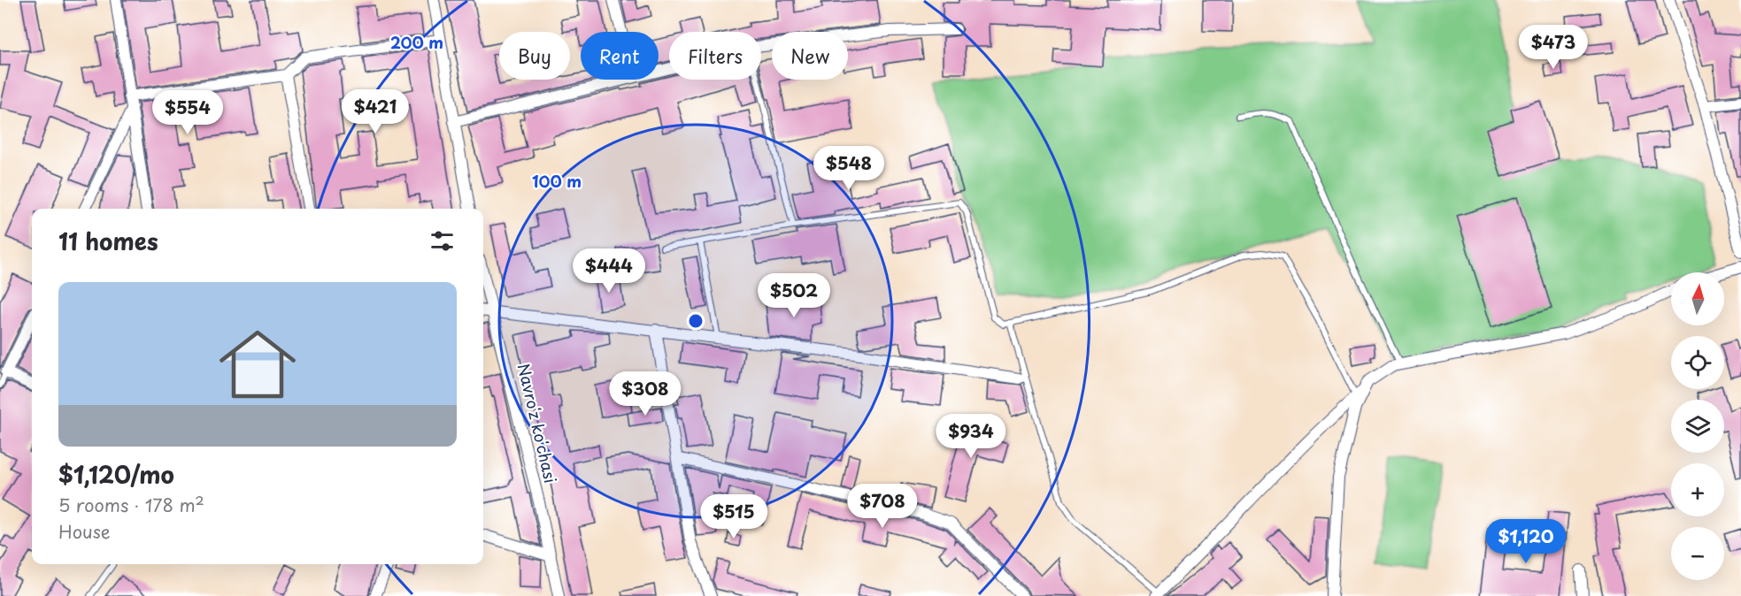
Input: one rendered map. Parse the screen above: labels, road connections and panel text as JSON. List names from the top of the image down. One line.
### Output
{"streets":{"street":["Navroʻz koʻchasi"]},"north":"top","page":{"price":["$473","$421","$554","$548","$444","$502","$308","$934","$708","$515","$1,120"],"chip":["Buy","Rent","Filters","New"],"heading":"11 homes","map_buttons":["+","−"],"list":[{"name":"$1,120/mo","note":"5 rooms · 178 m² · House"}]},"rings":["200 m","100 m"]}
